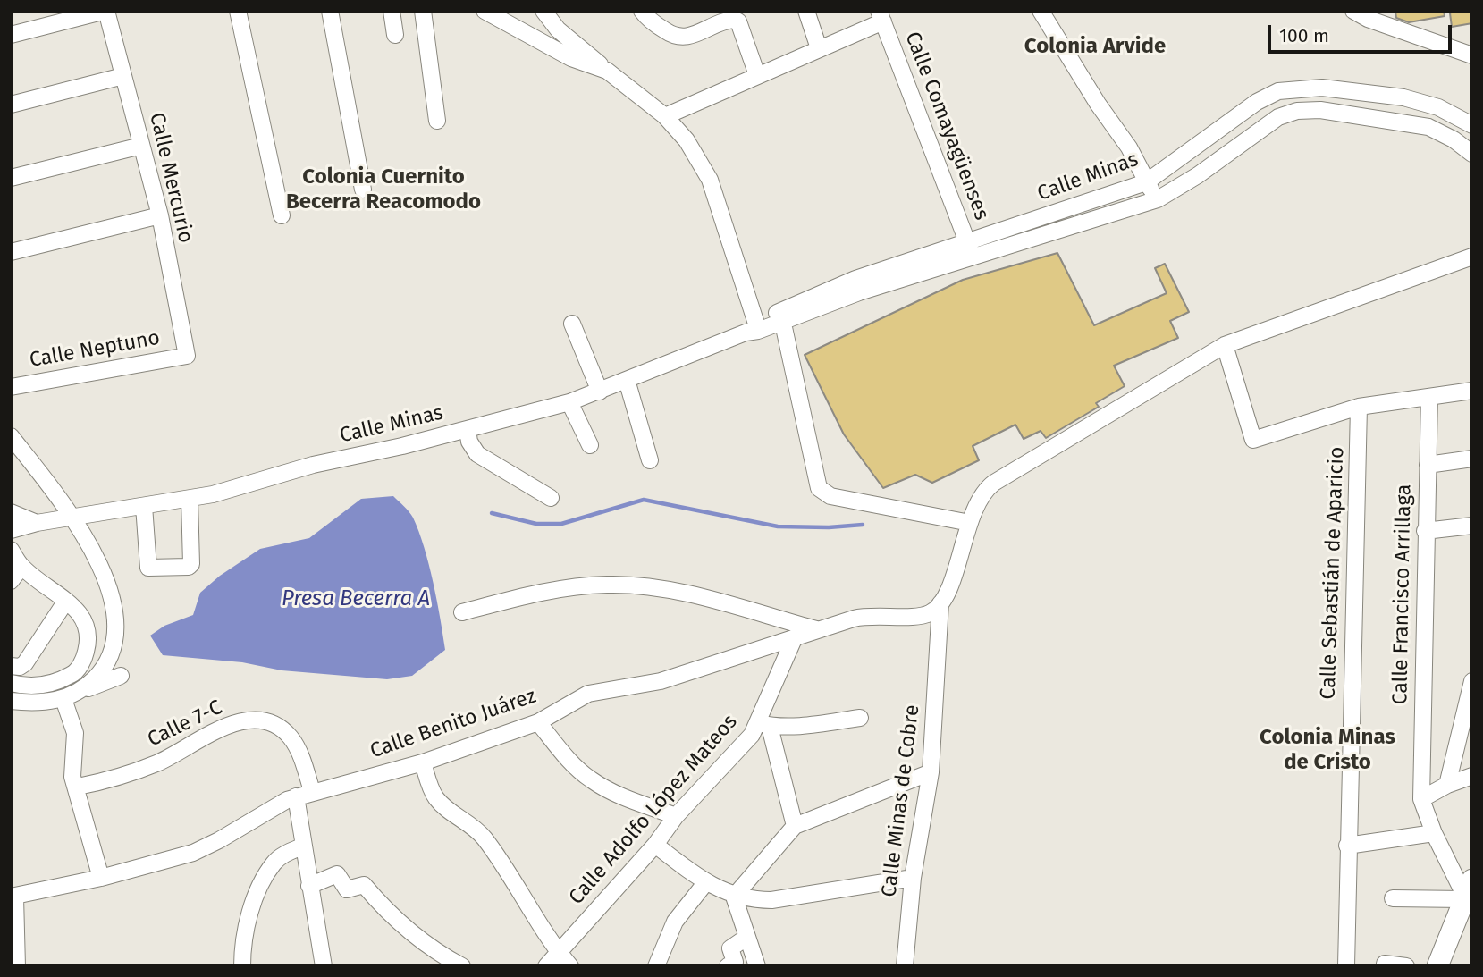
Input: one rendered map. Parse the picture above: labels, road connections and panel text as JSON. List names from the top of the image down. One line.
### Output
{"streets":{"street":["Calle Comayagüenses","Calle Minas","Calle Mercurio","Calle Neptuno","Calle Sebastián de Aparicio","Calle Francisco Arrillaga","Calle 7-C","Calle Benito Juárez","Calle Minas de Cobre","Calle Adolfo López Mateos"]},"crossings":[["Calle Comayagüenses","Calle Minas"],["Calle Mercurio","Calle Neptuno"],["Calle 7-C","Calle Benito Juárez"],["Calle Benito Juárez","Calle Minas de Cobre"],["Calle Benito Juárez","Calle Adolfo López Mateos"]],"districts":["Colonia Arvide","Colonia Cuernito Becerra Reacomodo","Colonia Minas de Cristo"],"water":["Presa Becerra A"],"scale_bar":"100 m"}
